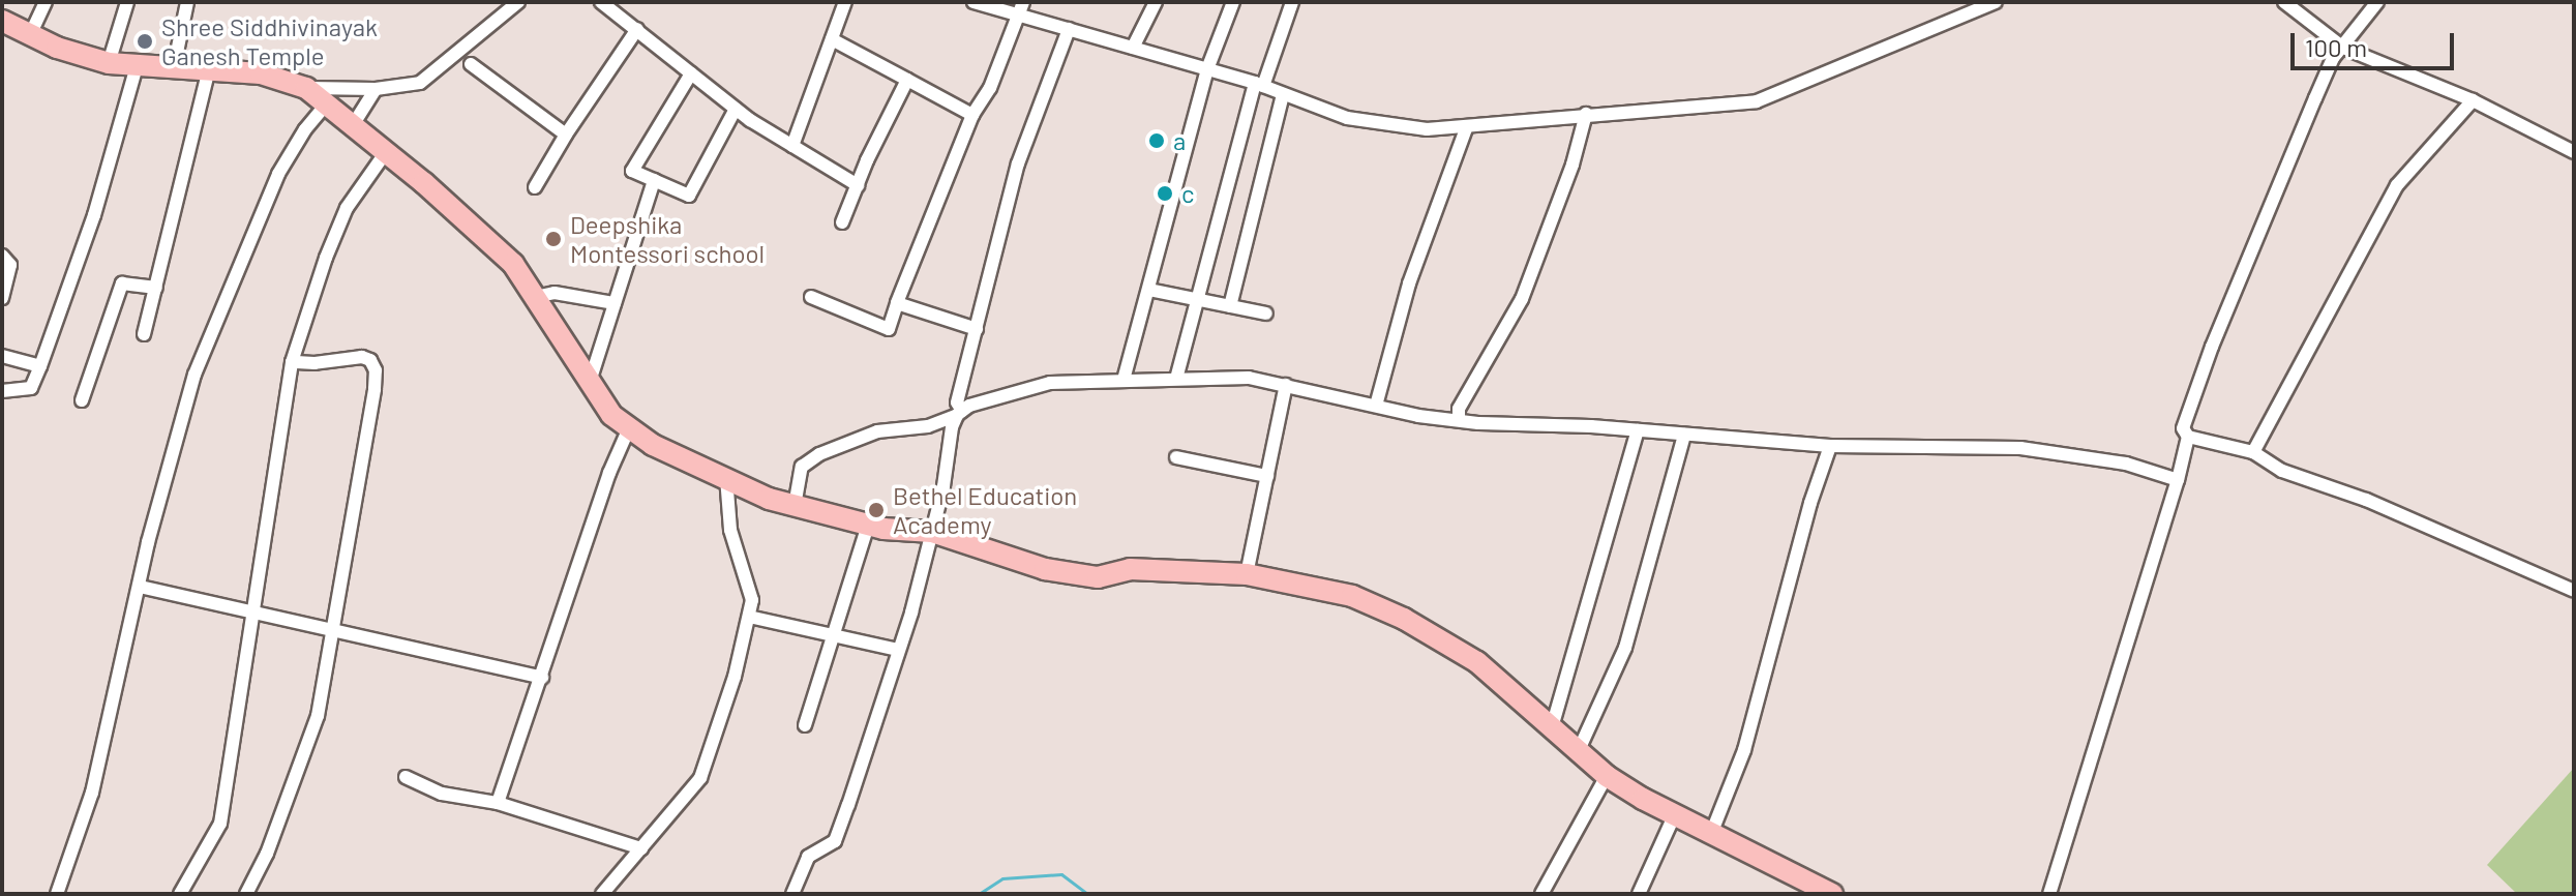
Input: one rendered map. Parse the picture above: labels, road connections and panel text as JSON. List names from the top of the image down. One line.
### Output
{"places":["Shree Siddhivinayak Ganesh Temple","a","c","Deepshika Montessori school","Bethel Education Academy"],"scale_bar":"100 m"}
